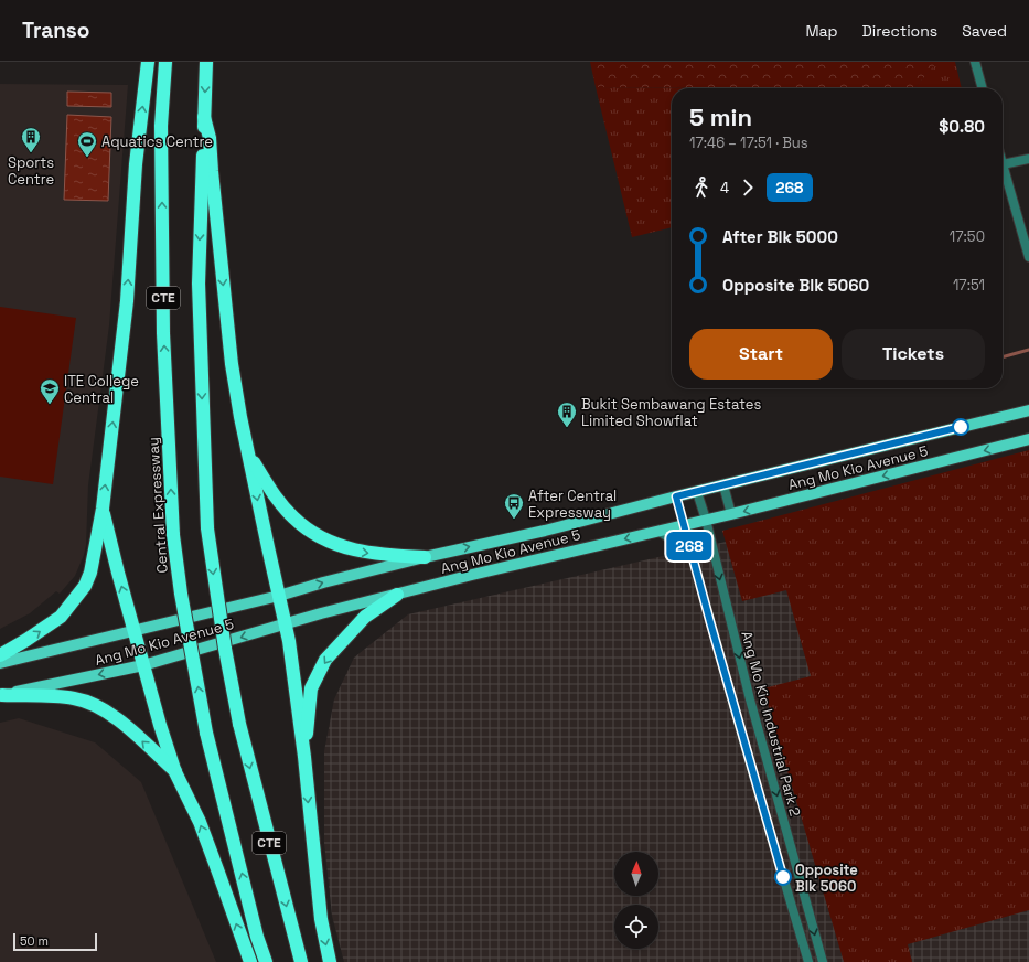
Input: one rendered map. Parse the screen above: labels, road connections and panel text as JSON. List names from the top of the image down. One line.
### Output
{"streets":{"highway":["CTE","Central Expressway"],"main road":["Ang Mo Kio Avenue 5"],"street":["Ang Mo Kio Industrial Park 2"]},"crossings":[["Ang Mo Kio Avenue 5","Ang Mo Kio Industrial Park 2"]],"places":{"building":["Sports Centre","Bukit Sembawang Estates Limited Showflat"],"sports":["Aquatics Centre"],"school or university":["ITE College Central"],"bus stop":["After Central Expressway"],"other":["Opposite Blk 5060"]},"lines":["bus line 268"],"scale_bar":"50 m","north":"top","page":{"header":"Transo","nav":["Map","Directions","Saved"],"on_map":"268","heading":["5 min","17:46 – 17:51 · Bus","$0.80"],"legs":["4","268"],"list":[{"name":"After Blk 5000","value":"17:50"},{"name":"Opposite Blk 5060","value":"17:51"}],"buttons":["Start","Tickets"],"scale":"50 m"}}
